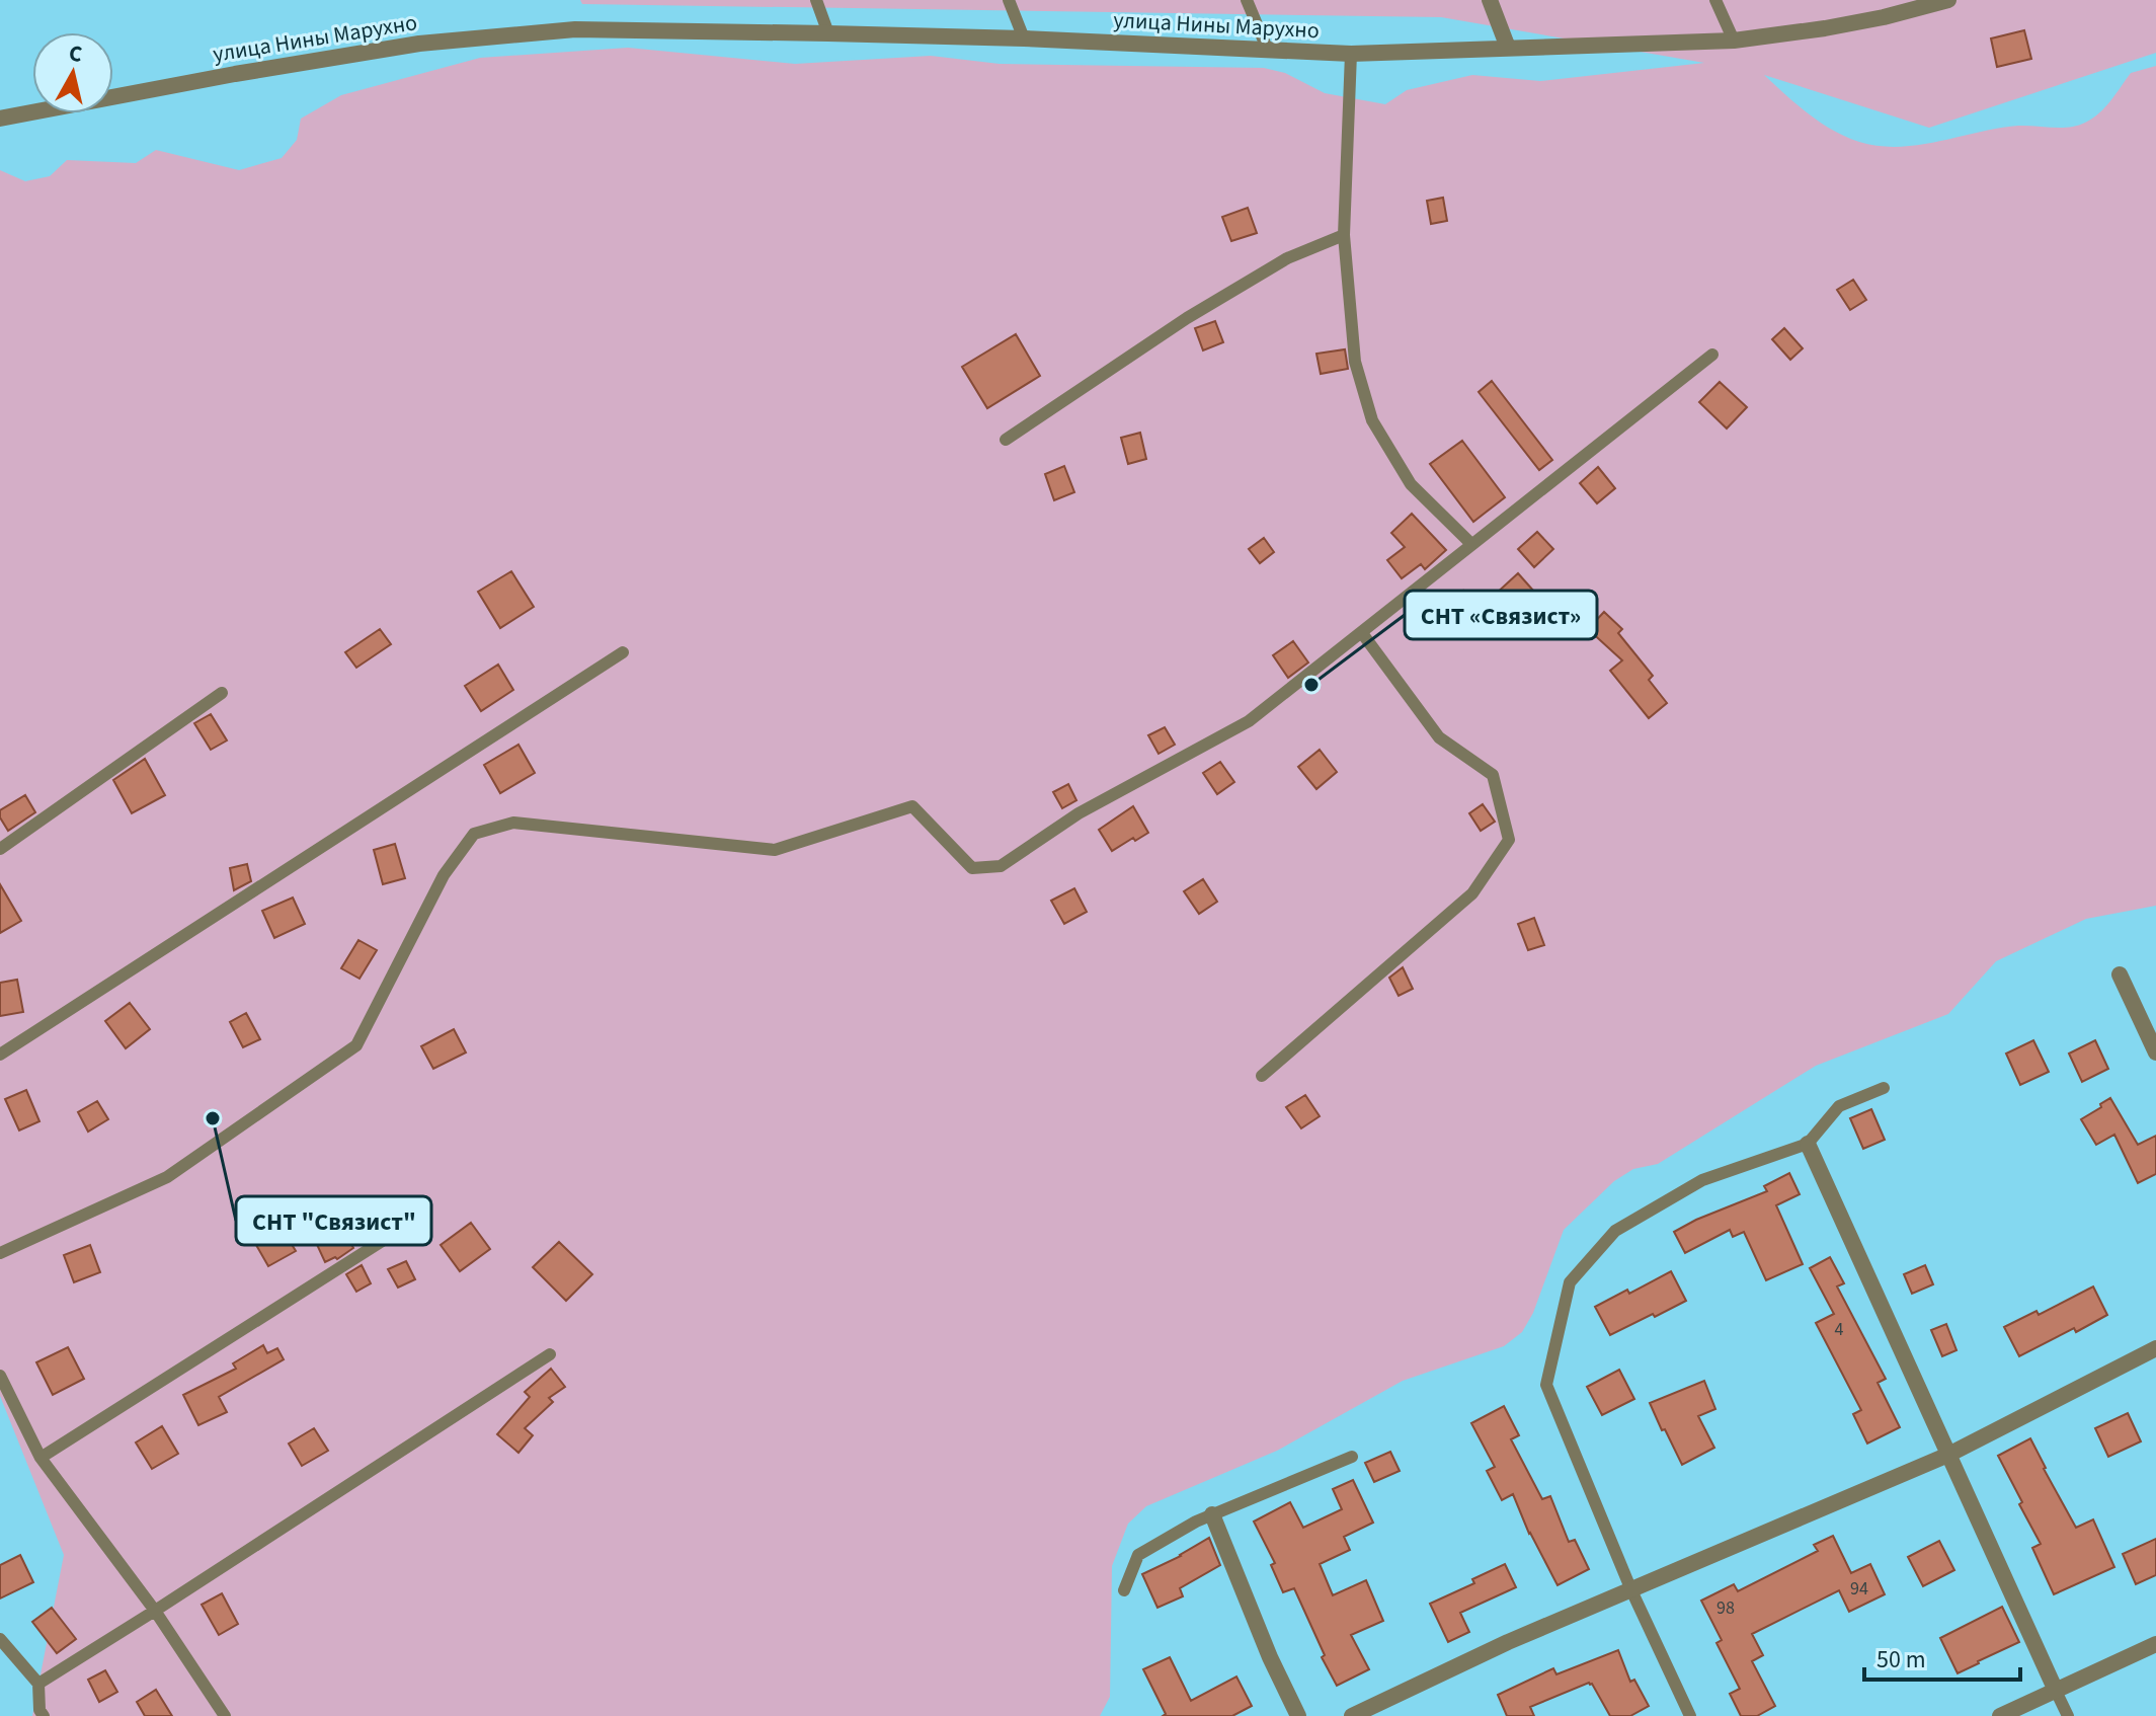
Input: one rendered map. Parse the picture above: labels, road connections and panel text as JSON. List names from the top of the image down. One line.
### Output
{"streets":{"street":["улица Нины Марухно"]},"places":["СНТ «Связист»","СНТ \"Связист\""],"house_numbers":["4","94","98"],"scale_bar":"50 m","north":"top"}
